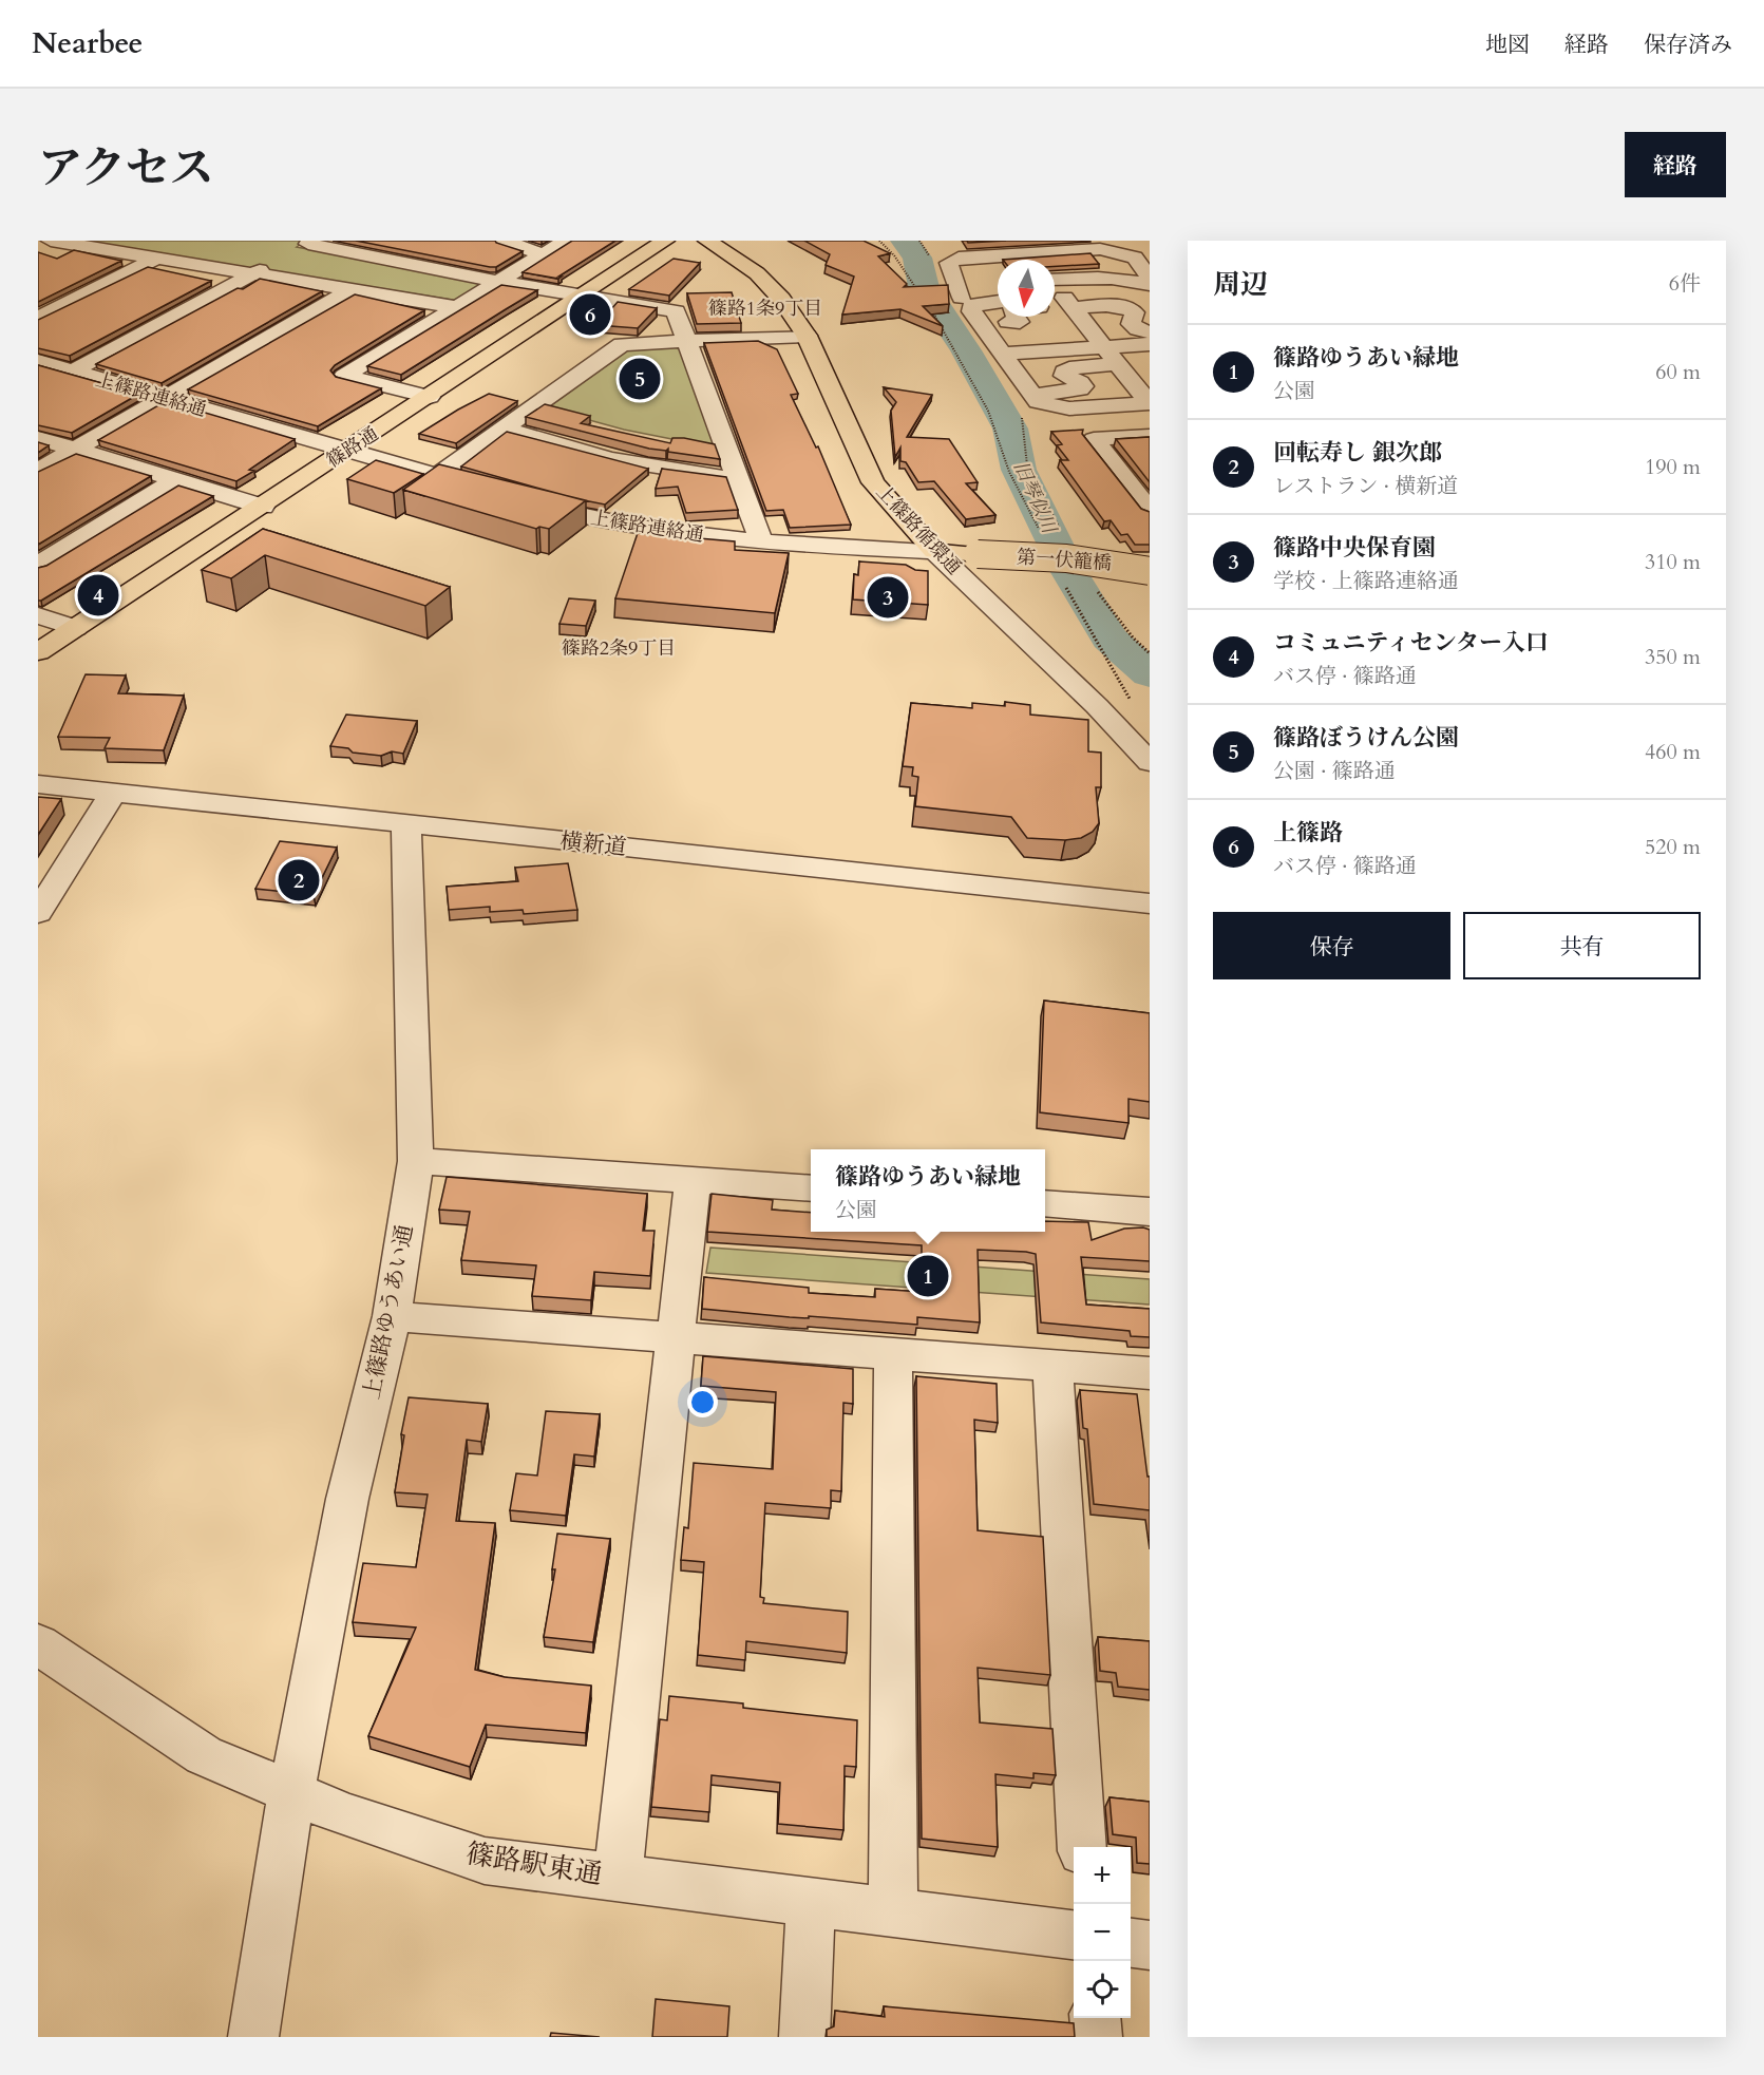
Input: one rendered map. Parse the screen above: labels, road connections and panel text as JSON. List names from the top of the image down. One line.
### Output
{"streets":{"main road":["篠路通","上篠路循環通","第一伏籠橋"],"street":["上篠路連絡通","横新道","上篠路ゆうあい通","篠路駅東通"]},"crossings":[["上篠路連絡通","篠路通"],["上篠路連絡通","上篠路循環通"],["上篠路連絡通","第一伏籠橋"],["上篠路循環通","第一伏籠橋"],["横新道","上篠路ゆうあい通"],["上篠路ゆうあい通","篠路駅東通"]],"districts":["篠路1条9丁目","篠路2条9丁目"],"water":["旧琴似川"],"north":"bottom","page":{"header":"Nearbee","nav":["地図","経路","保存済み"],"title":"アクセス","buttons":["経路",["保存","共有"]],"heading":["周辺","6件"],"pins":["6","5","4","3","2","1"],"list":[{"mark":"1","name":"篠路ゆうあい緑地","note":"公園","value":"60 m"},{"mark":"2","name":"回転寿し 銀次郎","note":"レストラン · 横新道","value":"190 m"},{"mark":"3","name":"篠路中央保育園","note":"学校 · 上篠路連絡通","value":"310 m"},{"mark":"4","name":"コミュニティセンター入口","note":"バス停 · 篠路通","value":"350 m"},{"mark":"5","name":"篠路ぼうけん公園","note":"公園 · 篠路通","value":"460 m"},{"mark":"6","name":"上篠路","note":"バス停 · 篠路通","value":"520 m"}],"popup":["篠路ゆうあい緑地","公園"],"map_buttons":["+","−"]}}
